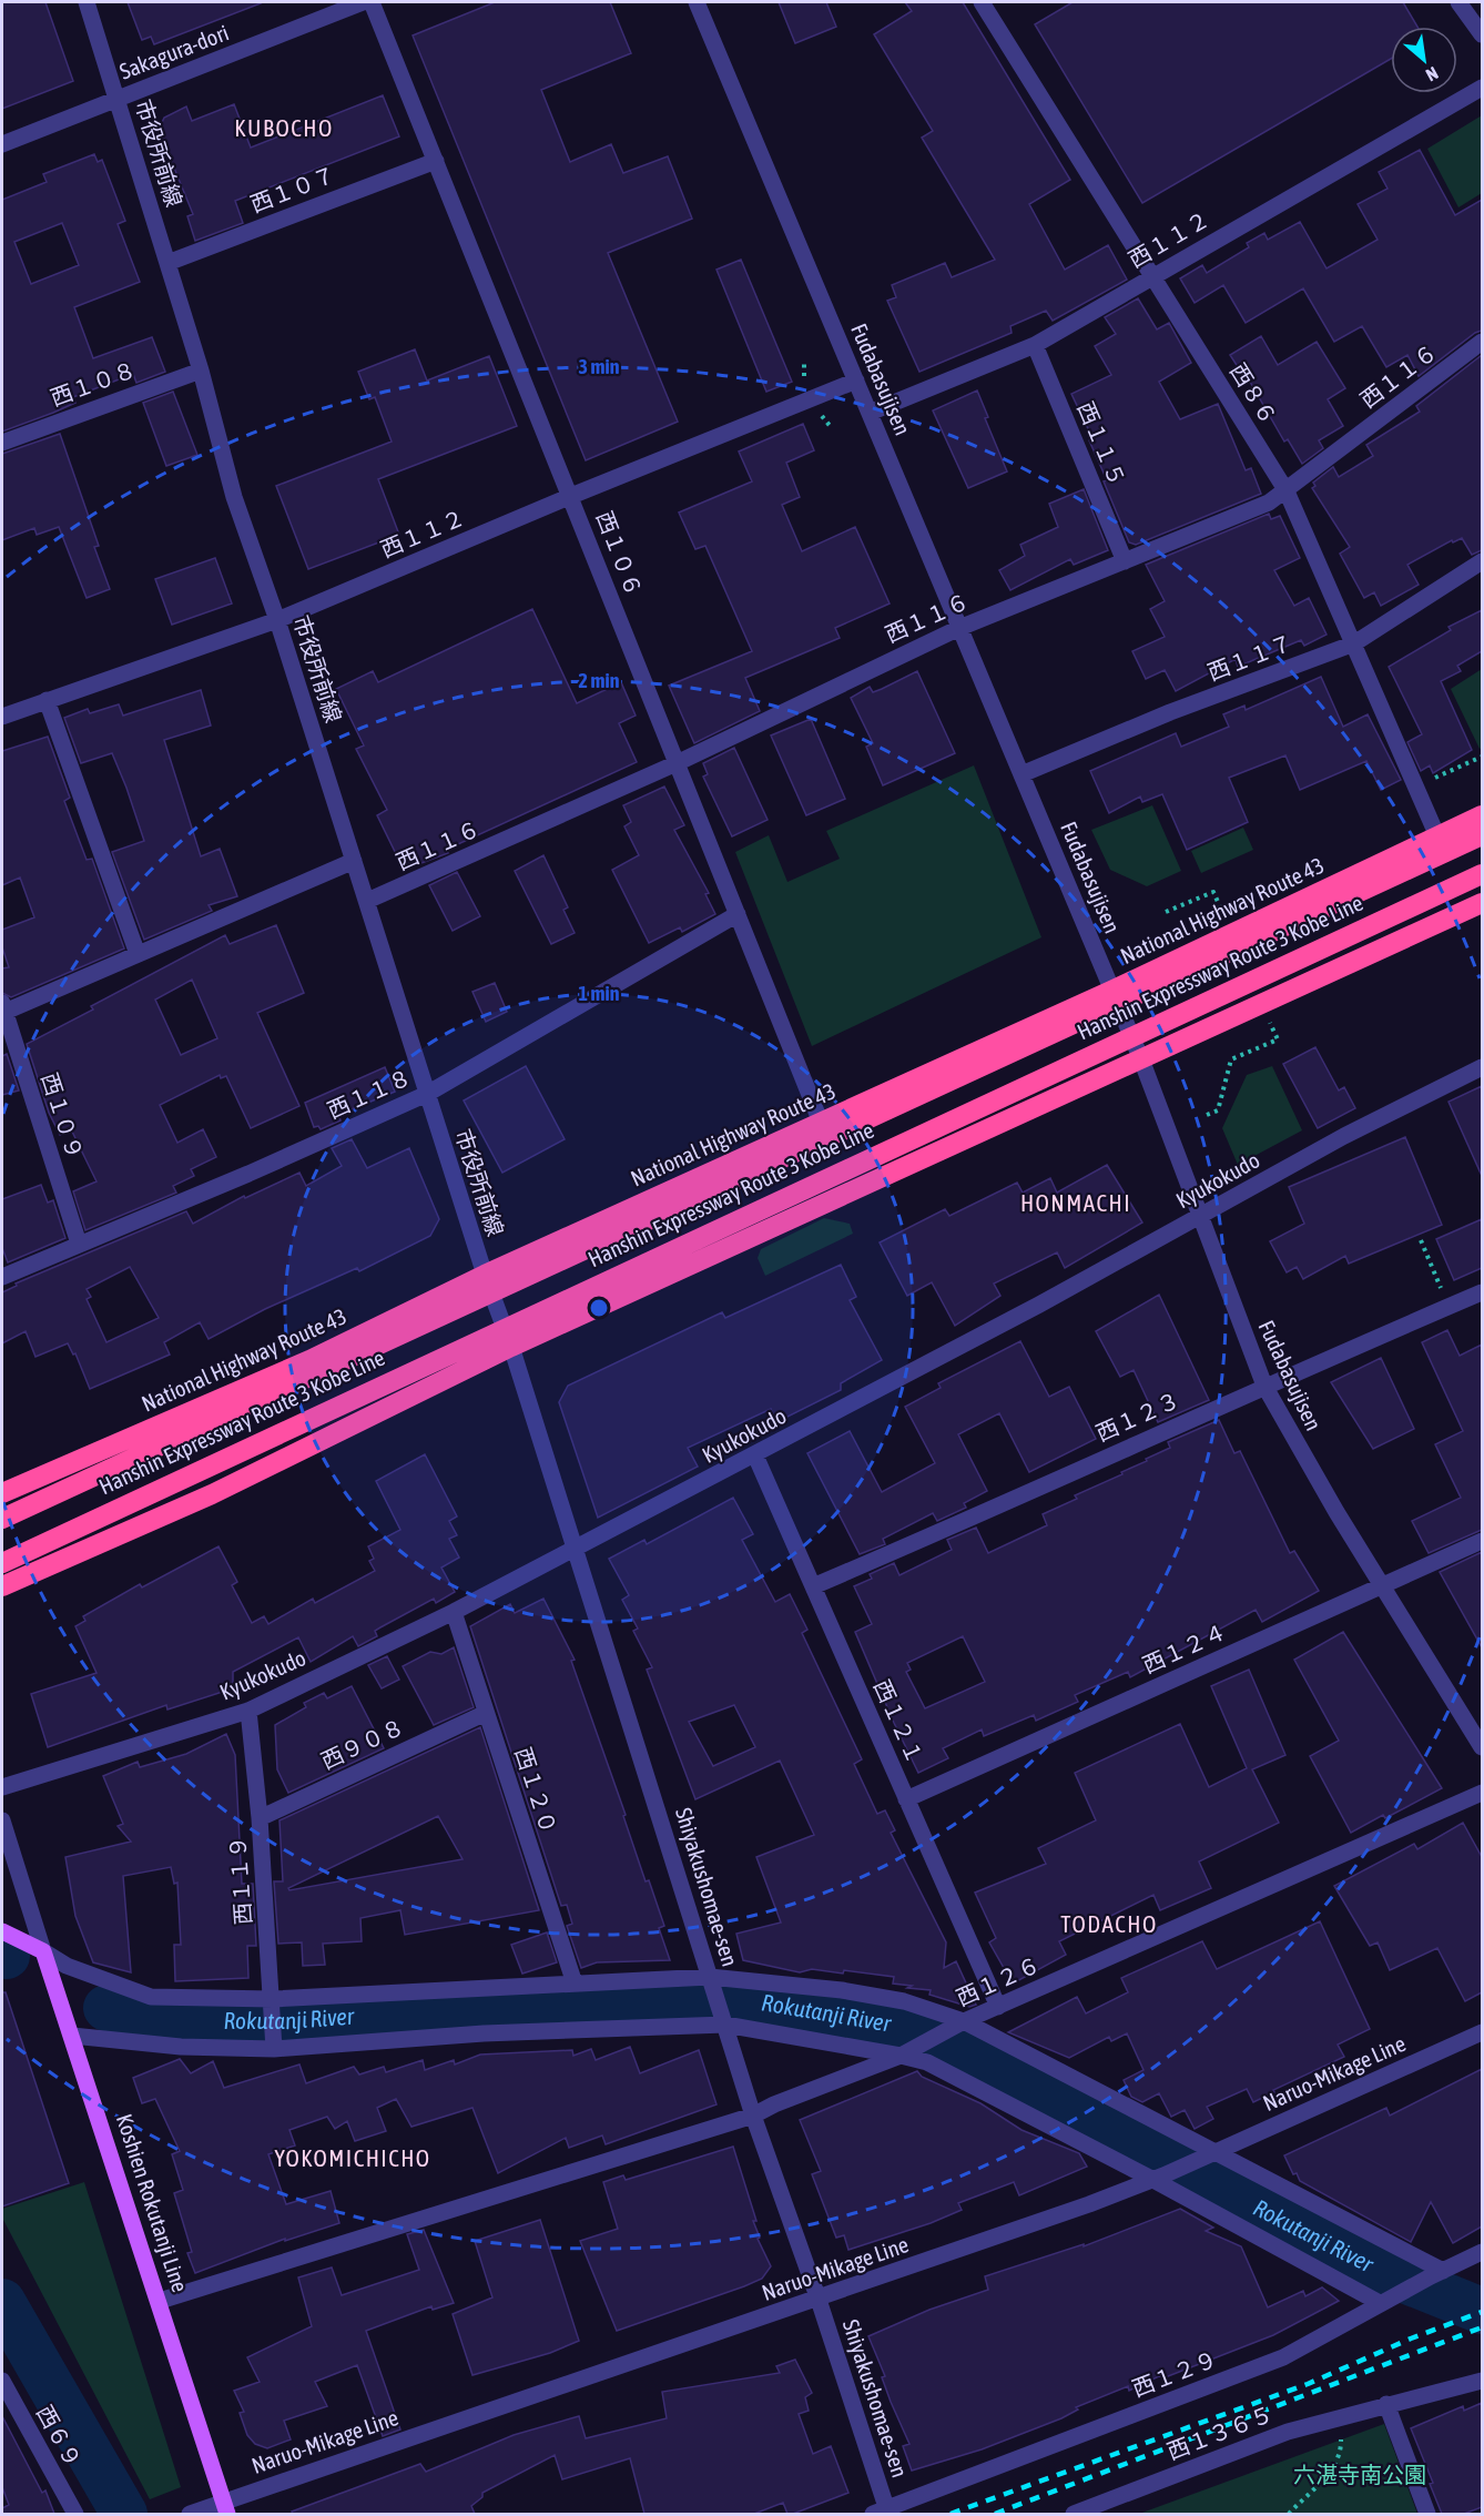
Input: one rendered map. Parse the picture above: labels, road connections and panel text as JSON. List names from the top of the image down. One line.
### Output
{"streets":{"highway":["National Highway Route 43","Hanshin Expressway Route 3 Kobe Line"],"main road":["Koshien Rokutanji Line"],"street":["Sakagura-dori","市役所前線","西１０７","西１１２","西１１６","Fudabasujisen","西１０８","西８６","西１１５","西１０６","西１１７","西１１８","西１０９","Kyukokudo","西１２３","西１２４","西１２１","西９０８","西１２０","西１１９","Shiyakushomae-sen","西１２６","Naruo-Mikage Line","西１２９","西１３６５","西６９"]},"crossings":[["Sakagura-dori","市役所前線"],["市役所前線","西１０７"],["市役所前線","西１１２"],["市役所前線","西１１６"],["市役所前線","西１０８"],["市役所前線","National Highway Route 43"],["市役所前線","西１１８"],["市役所前線","Shiyakushomae-sen"],["西１０７","西１０６"],["西１１２","Fudabasujisen"],["西１１２","西８６"],["西１１２","西１１５"],["西１１２","西１０６"],["西１１６","Fudabasujisen"],["西１１６","西８６"],["西１１６","西１１５"],["西１１６","西１０６"],["Fudabasujisen","西１１７"],["Fudabasujisen","National Highway Route 43"],["Fudabasujisen","Kyukokudo"],["Fudabasujisen","西１２３"],["Fudabasujisen","西１２４"],["西８６","西１１７"],["西８６","National Highway Route 43"],["西１０６","National Highway Route 43"],["西１０６","西１１８"],["西１１８","西１０９"],["Kyukokudo","西１２１"],["Kyukokudo","西１２０"],["Kyukokudo","西１１９"],["Kyukokudo","Shiyakushomae-sen"],["西１２３","西１２１"],["西１２４","西１２１"],["西１２１","西１２６"],["西９０８","西１２０"],["西９０８","西１１９"],["Shiyakushomae-sen","西１２６"],["Shiyakushomae-sen","Naruo-Mikage Line"],["Shiyakushomae-sen","西１２９"],["西１２６","Koshien Rokutanji Line"],["Naruo-Mikage Line","Koshien Rokutanji Line"]],"districts":["KUBOCHO","HONMACHI","TODACHO","YOKOMICHICHO"],"water":["Rokutanji River"],"parks":["六湛寺南公園"],"north":"bottom right","rings":["3 min","2 min","1 min"]}
